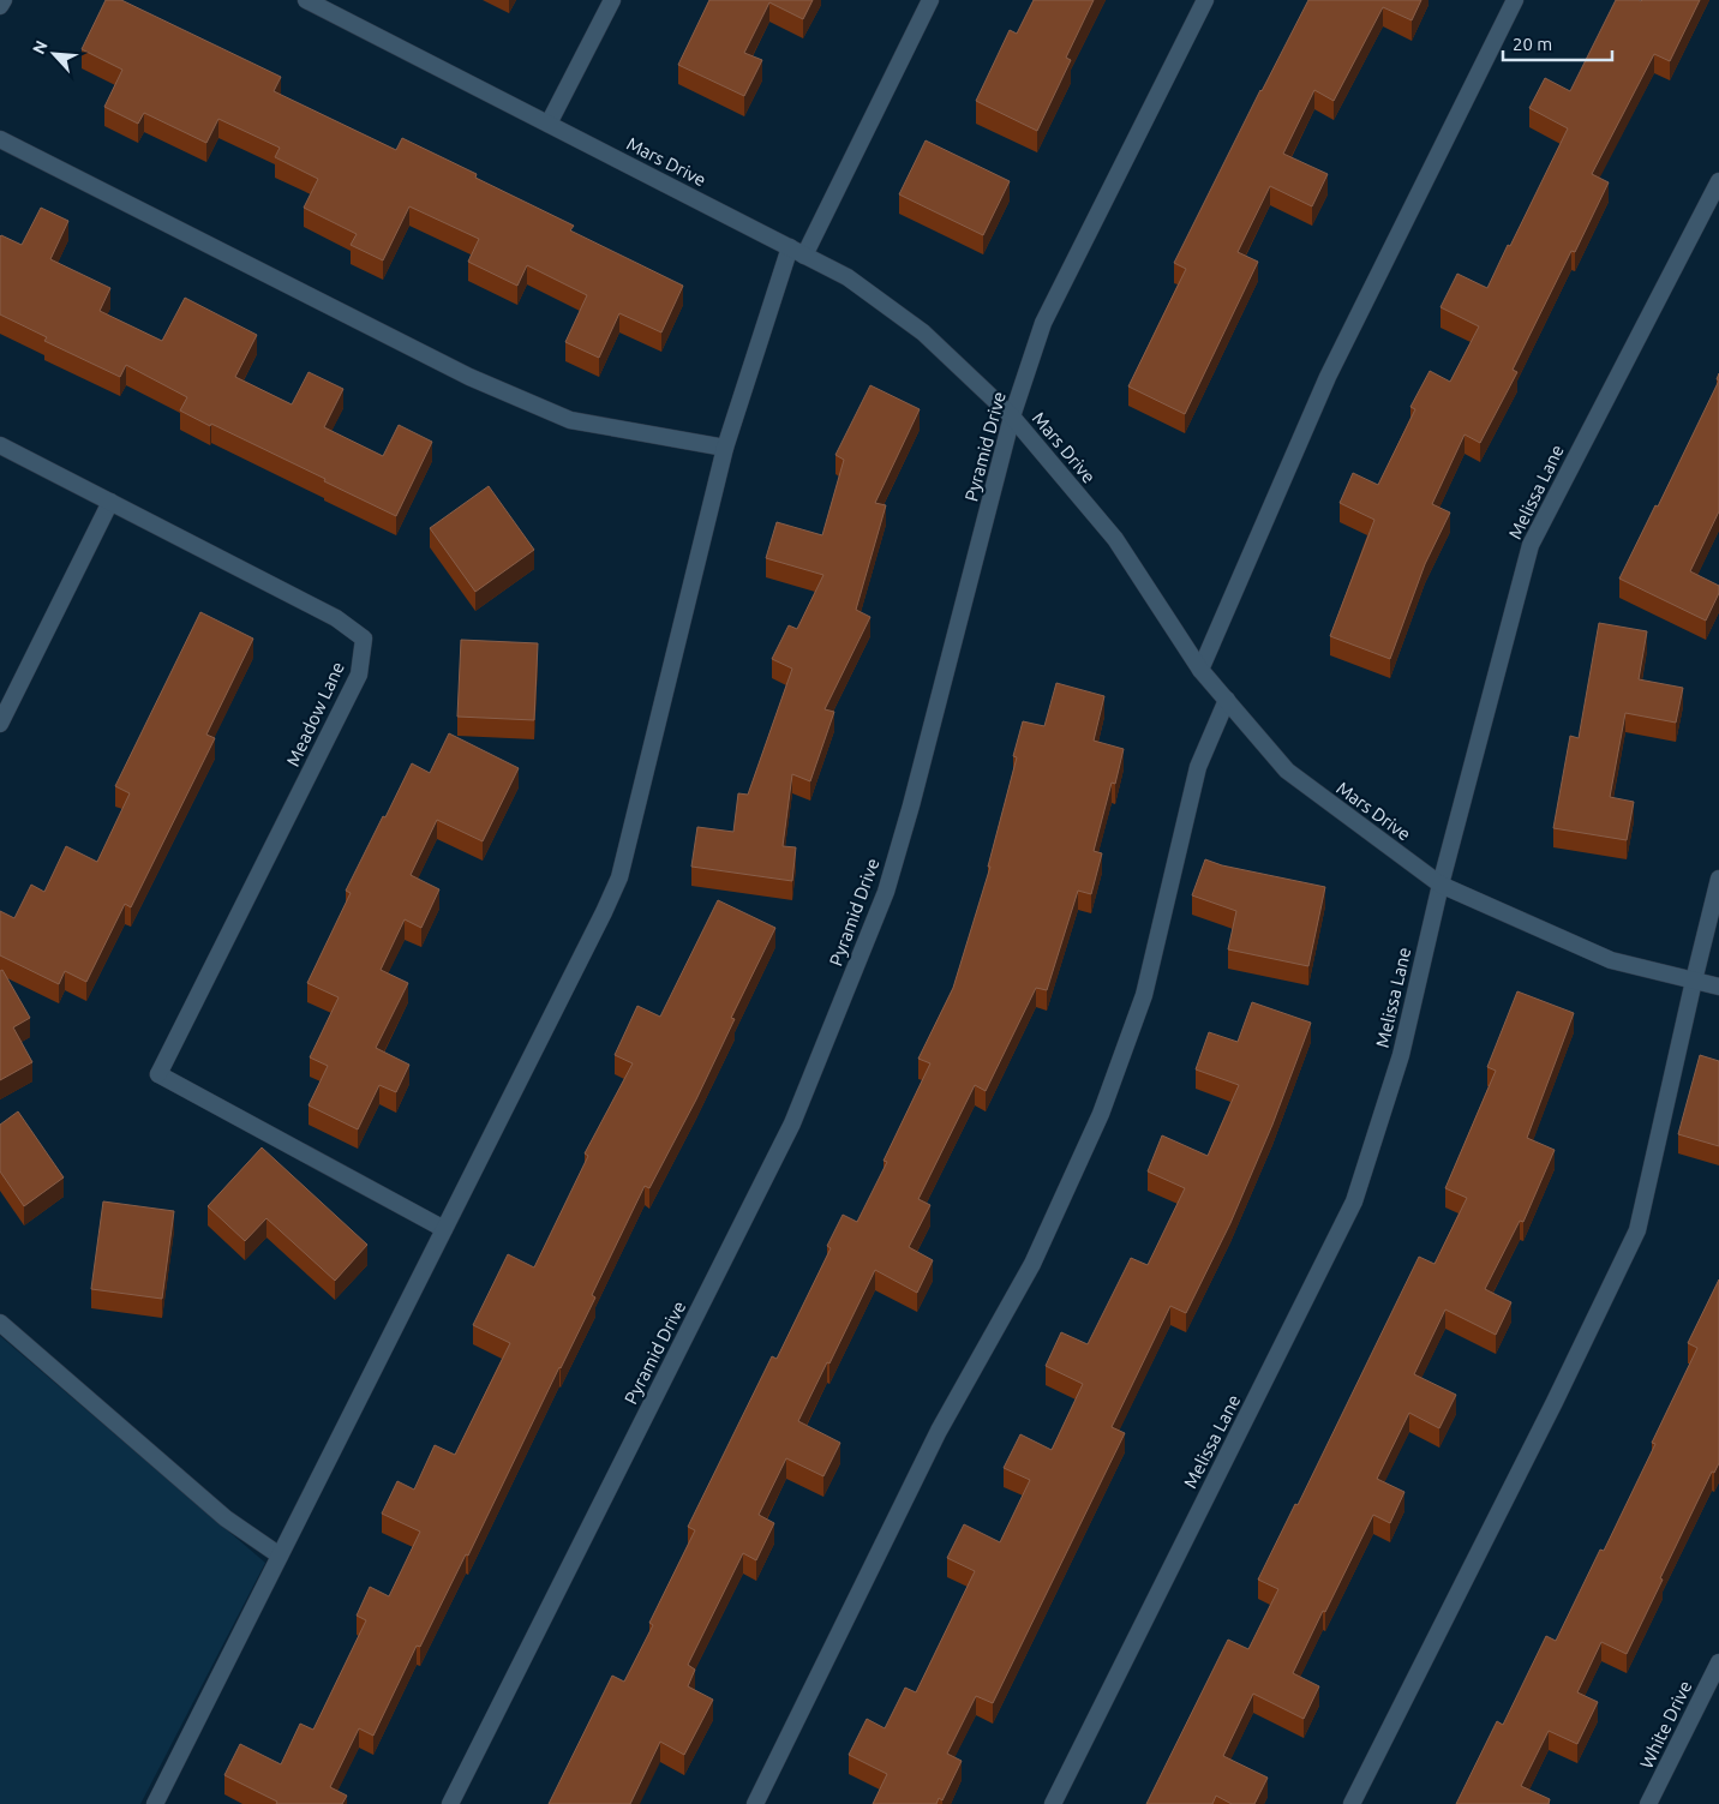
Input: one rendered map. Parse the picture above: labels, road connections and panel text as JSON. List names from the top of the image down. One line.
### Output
{"streets":{"street":["Mars Drive","Pyramid Drive","Melissa Lane","Meadow Lane","White Drive"]},"crossings":[["Mars Drive","Pyramid Drive"],["Mars Drive","Melissa Lane"]],"scale_bar":"20 m","north":"top left"}
